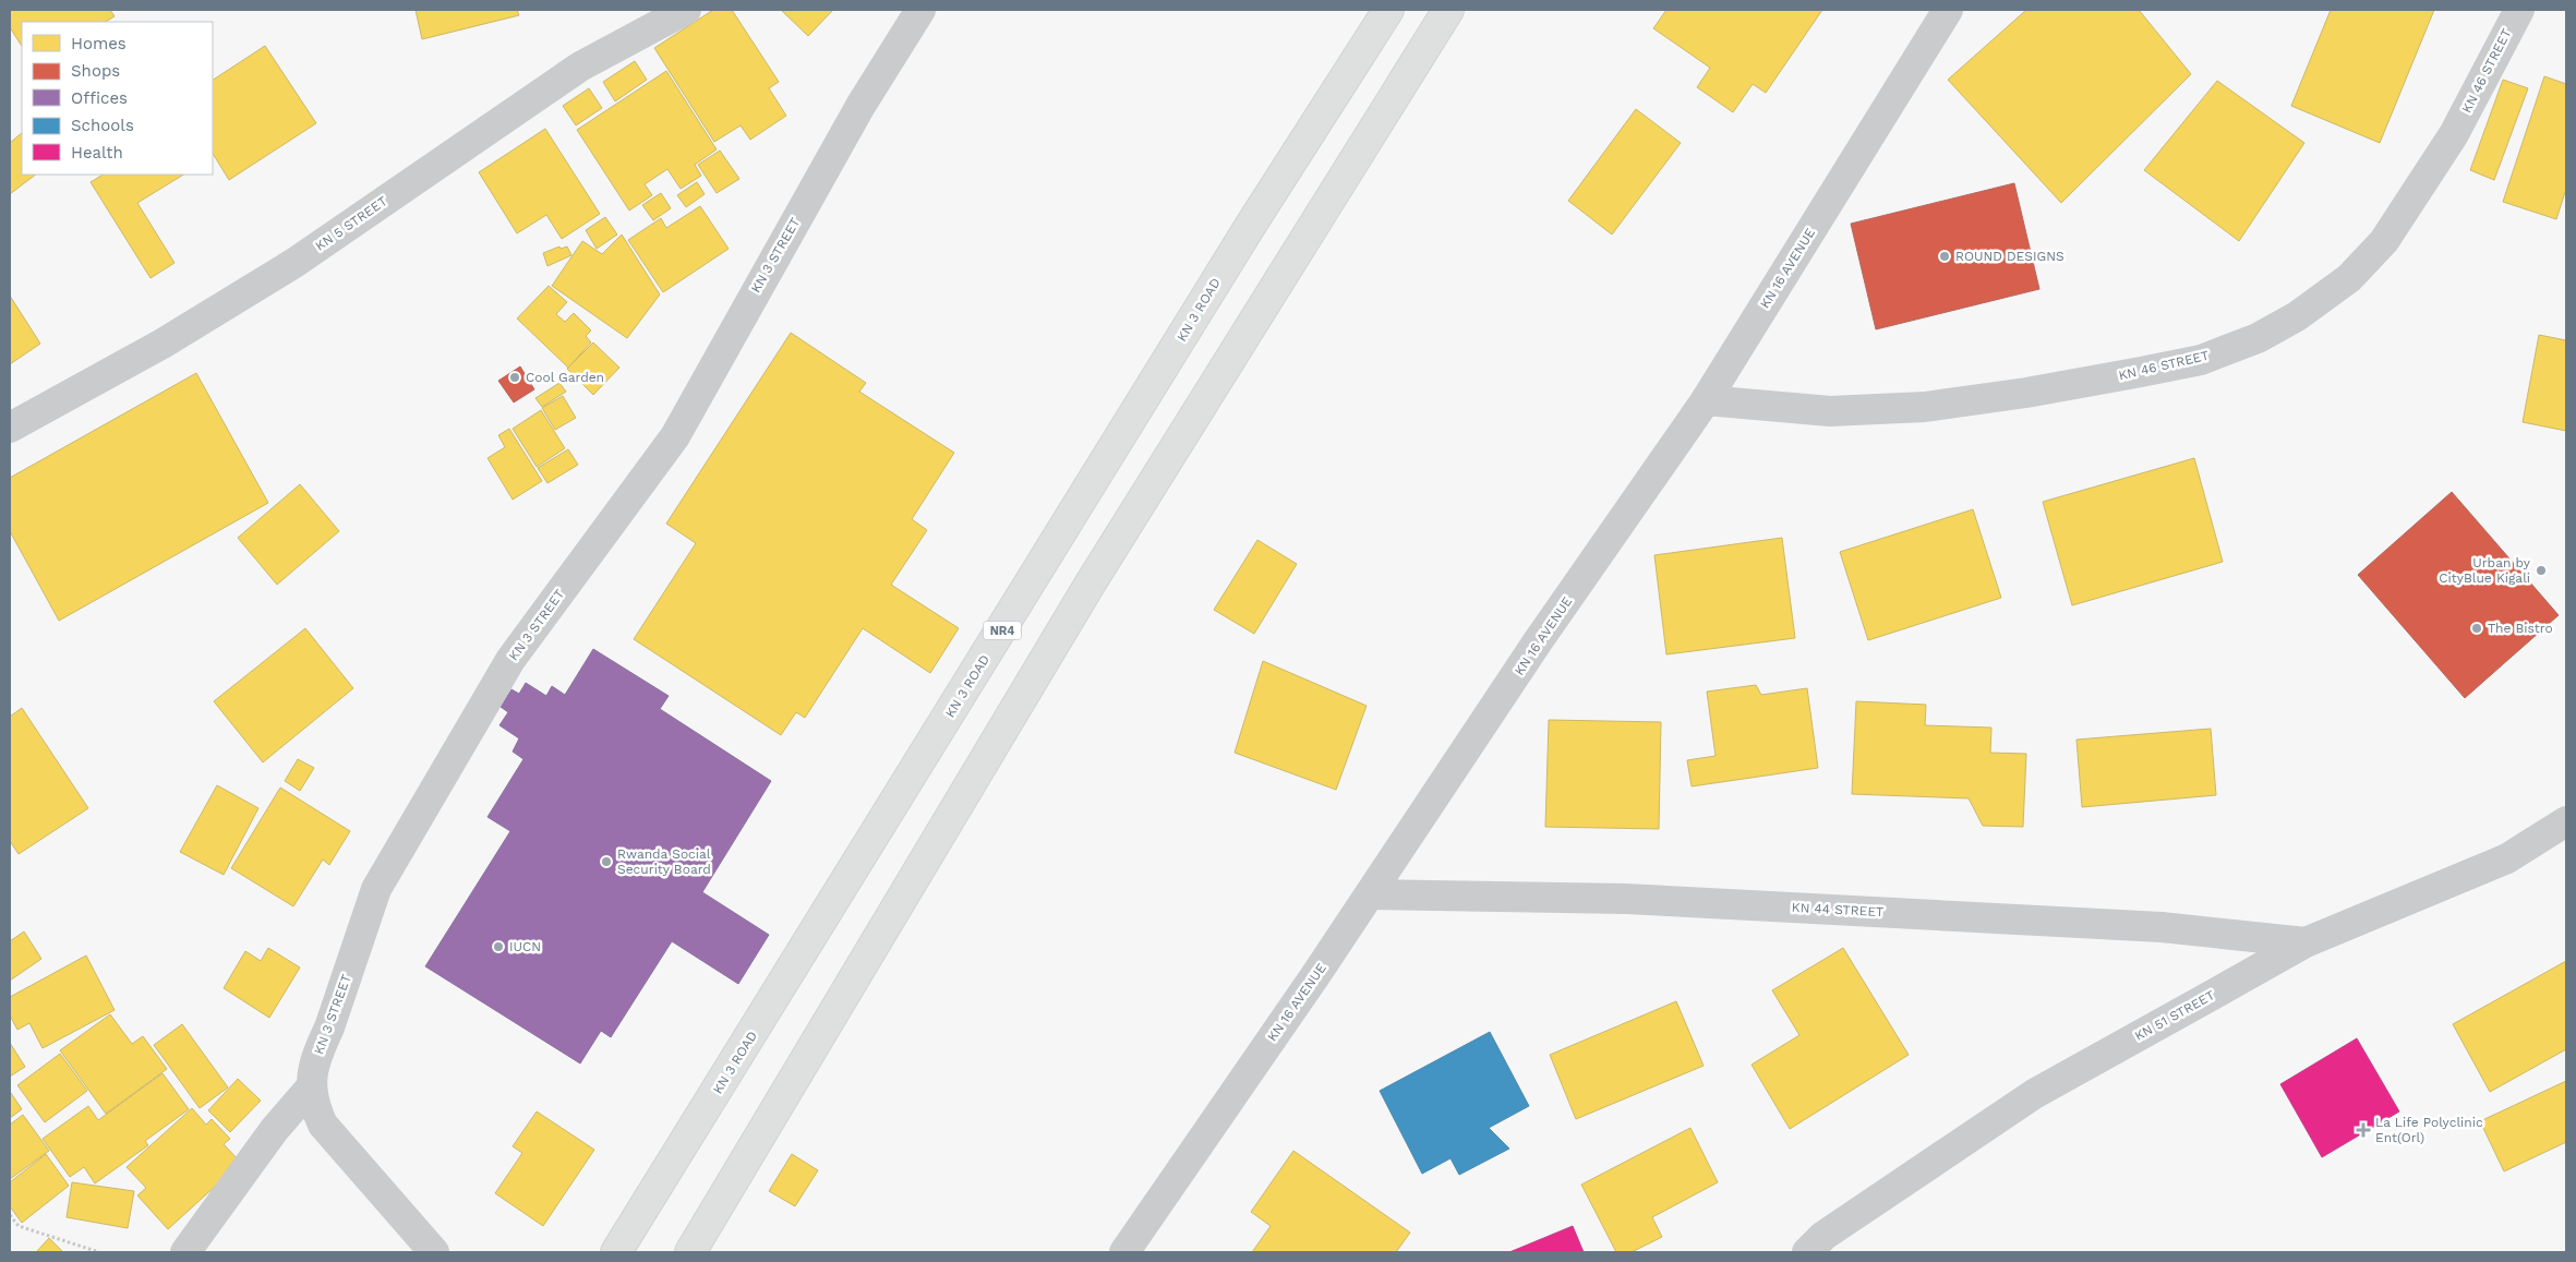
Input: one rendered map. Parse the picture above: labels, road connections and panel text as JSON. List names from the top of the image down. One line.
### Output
{"streets":{"highway":["KN 3 ROAD","NR4"],"street":["KN 46 STREET","KN 5 STREET","KN 3 STREET","KN 16 AVENUE","KN 44 STREET","KN 51 STREET"]},"crossings":[["KN 46 STREET","KN 16 AVENUE"],["KN 16 AVENUE","KN 44 STREET"],["KN 44 STREET","KN 51 STREET"]],"places":{"other":["ROUND DESIGNS","Cool Garden","Urban by CityBlue Kigali","The Bistro","Rwanda Social Security Board","IUCN"],"health":["La Life Polyclinic Ent(Orl)"]},"legend":["Homes","Shops","Offices","Schools","Health"]}
